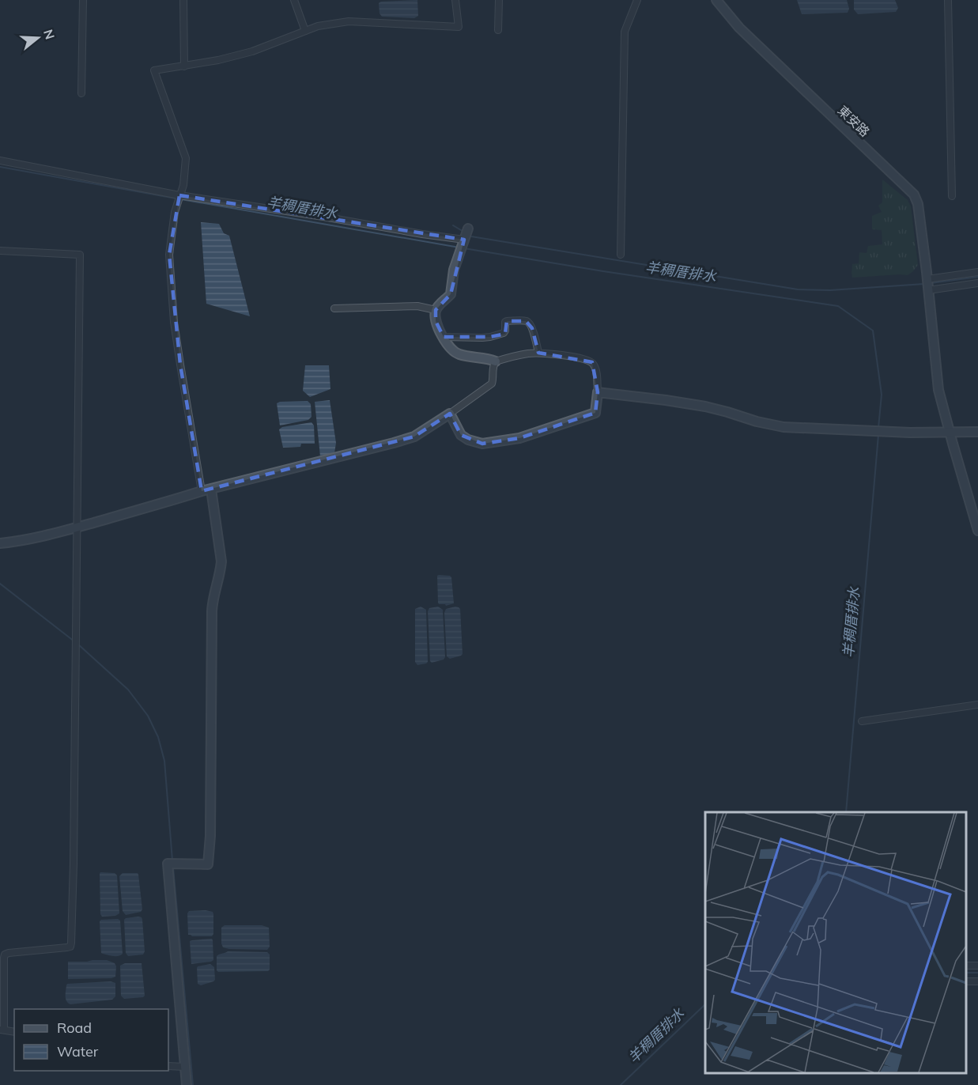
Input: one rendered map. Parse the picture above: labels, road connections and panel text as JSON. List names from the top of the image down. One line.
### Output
{"streets":{"street":["東安路"]},"water":["羊稠厝排水"],"legend":["Road","Water"],"north":"right"}
